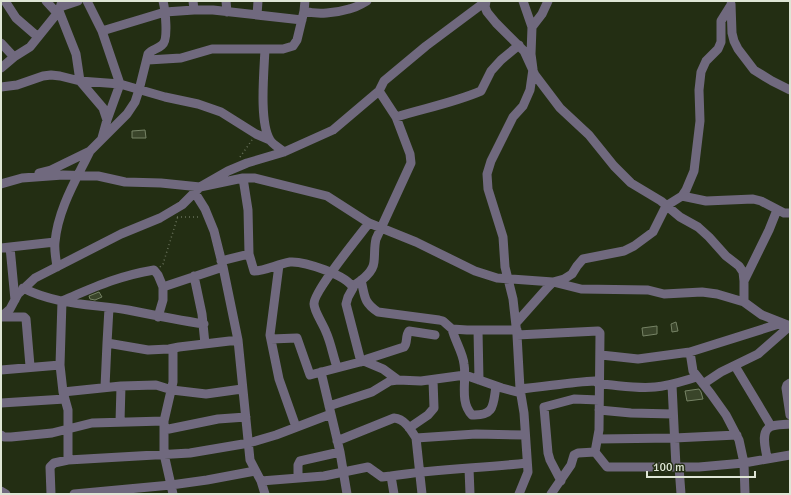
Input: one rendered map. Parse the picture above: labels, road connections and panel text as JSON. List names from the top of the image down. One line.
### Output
{"scale_bar":"100 m"}
